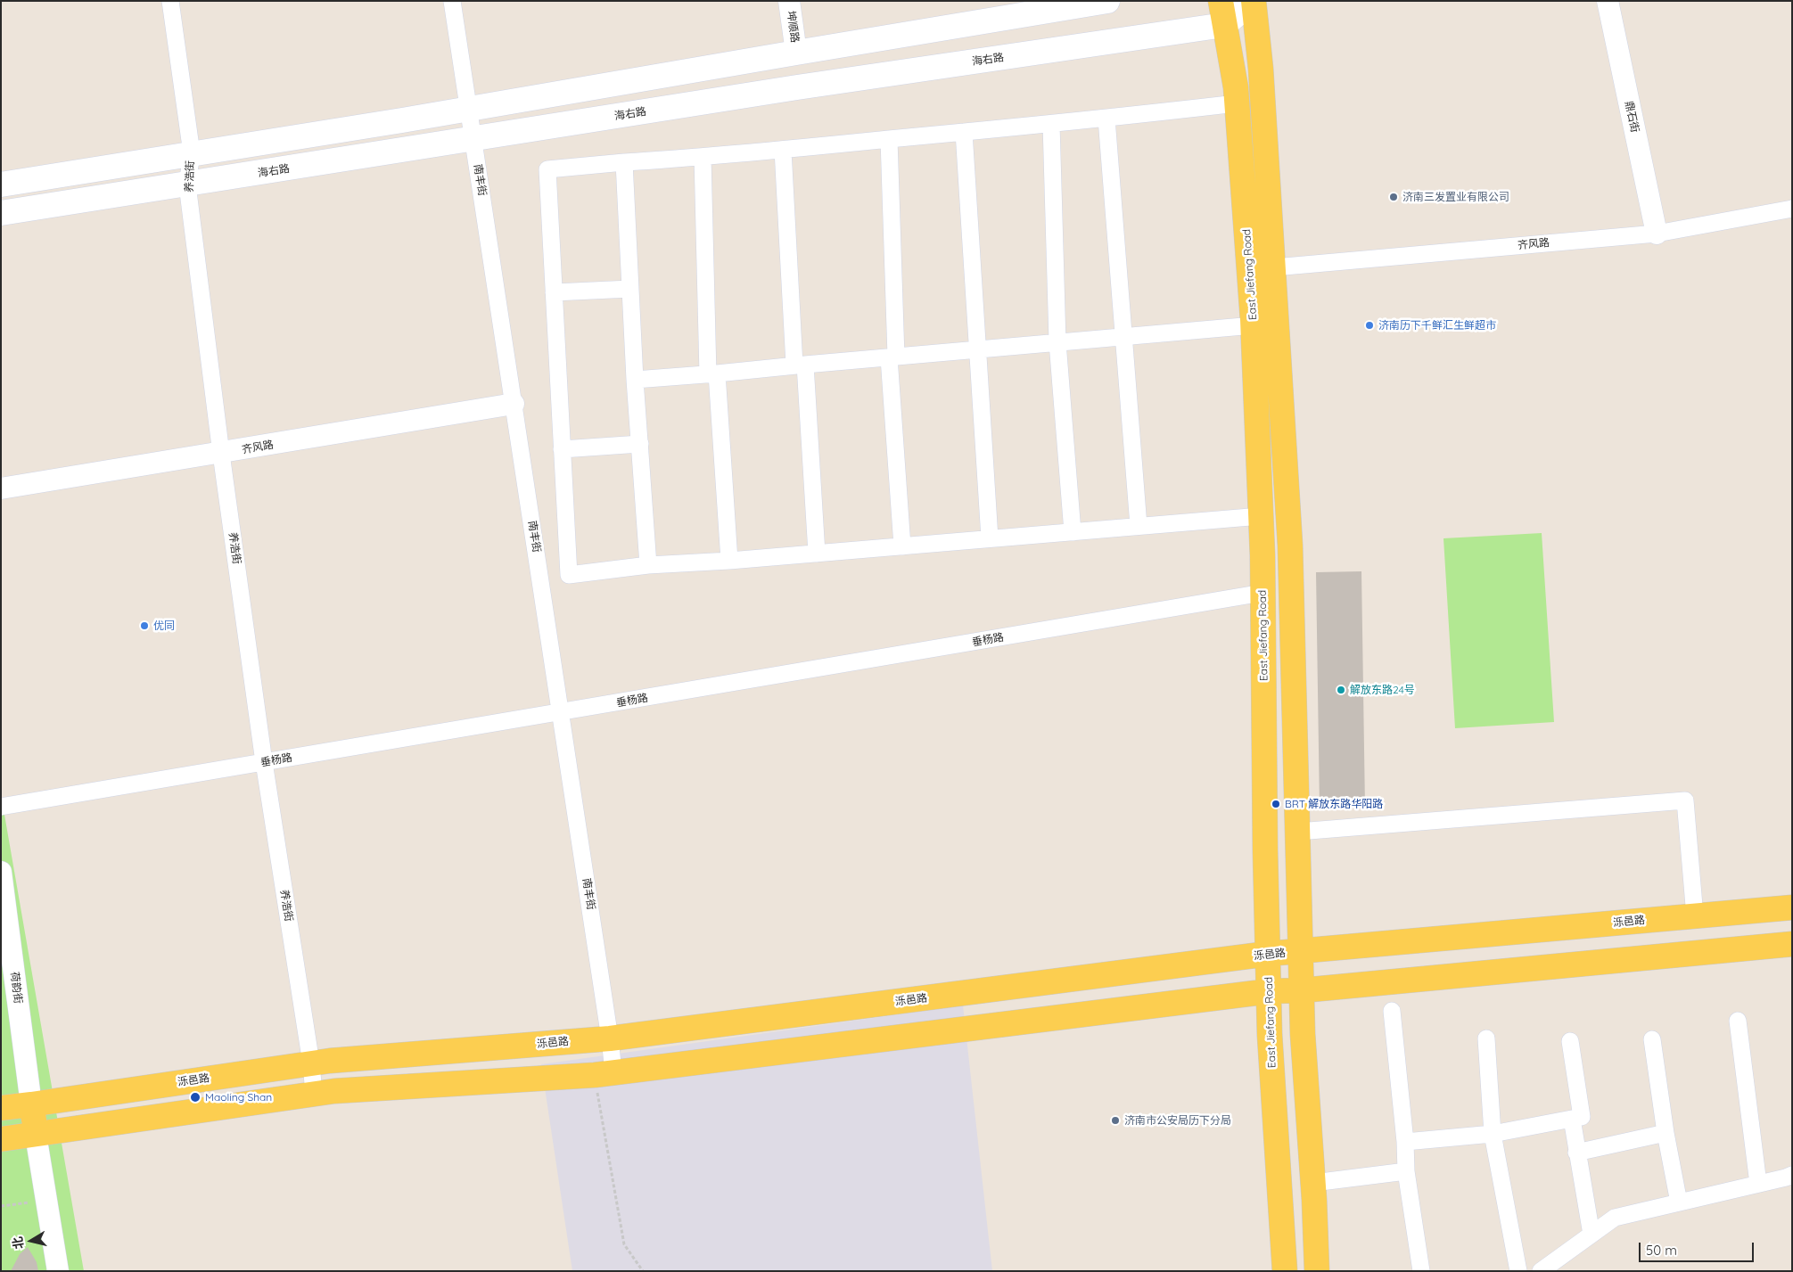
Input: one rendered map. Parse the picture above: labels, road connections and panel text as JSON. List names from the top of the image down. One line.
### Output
{"streets":{"main road":["海右路","East Jiefang Road","泺邑路"],"street":["坤顺路","鼎石街","养浩街","南丰街","齐风路","垂杨路","荷韵街"]},"crossings":[["海右路","养浩街"],["海右路","南丰街"],["海右路","East Jiefang Road"],["鼎石街","齐风路"],["养浩街","齐风路"],["养浩街","垂杨路"],["养浩街","泺邑路"],["南丰街","齐风路"],["南丰街","垂杨路"],["南丰街","泺邑路"],["East Jiefang Road","垂杨路"],["East Jiefang Road","泺邑路"],["泺邑路","荷韵街"]],"places":["济南三发置业有限公司","济南历下千鲜汇生鲜超市","优同","解放东路24号","BRT 解放东路华阳路","Maoling Shan","济南市公安局历下分局"],"scale_bar":"50 m","north":"left"}
